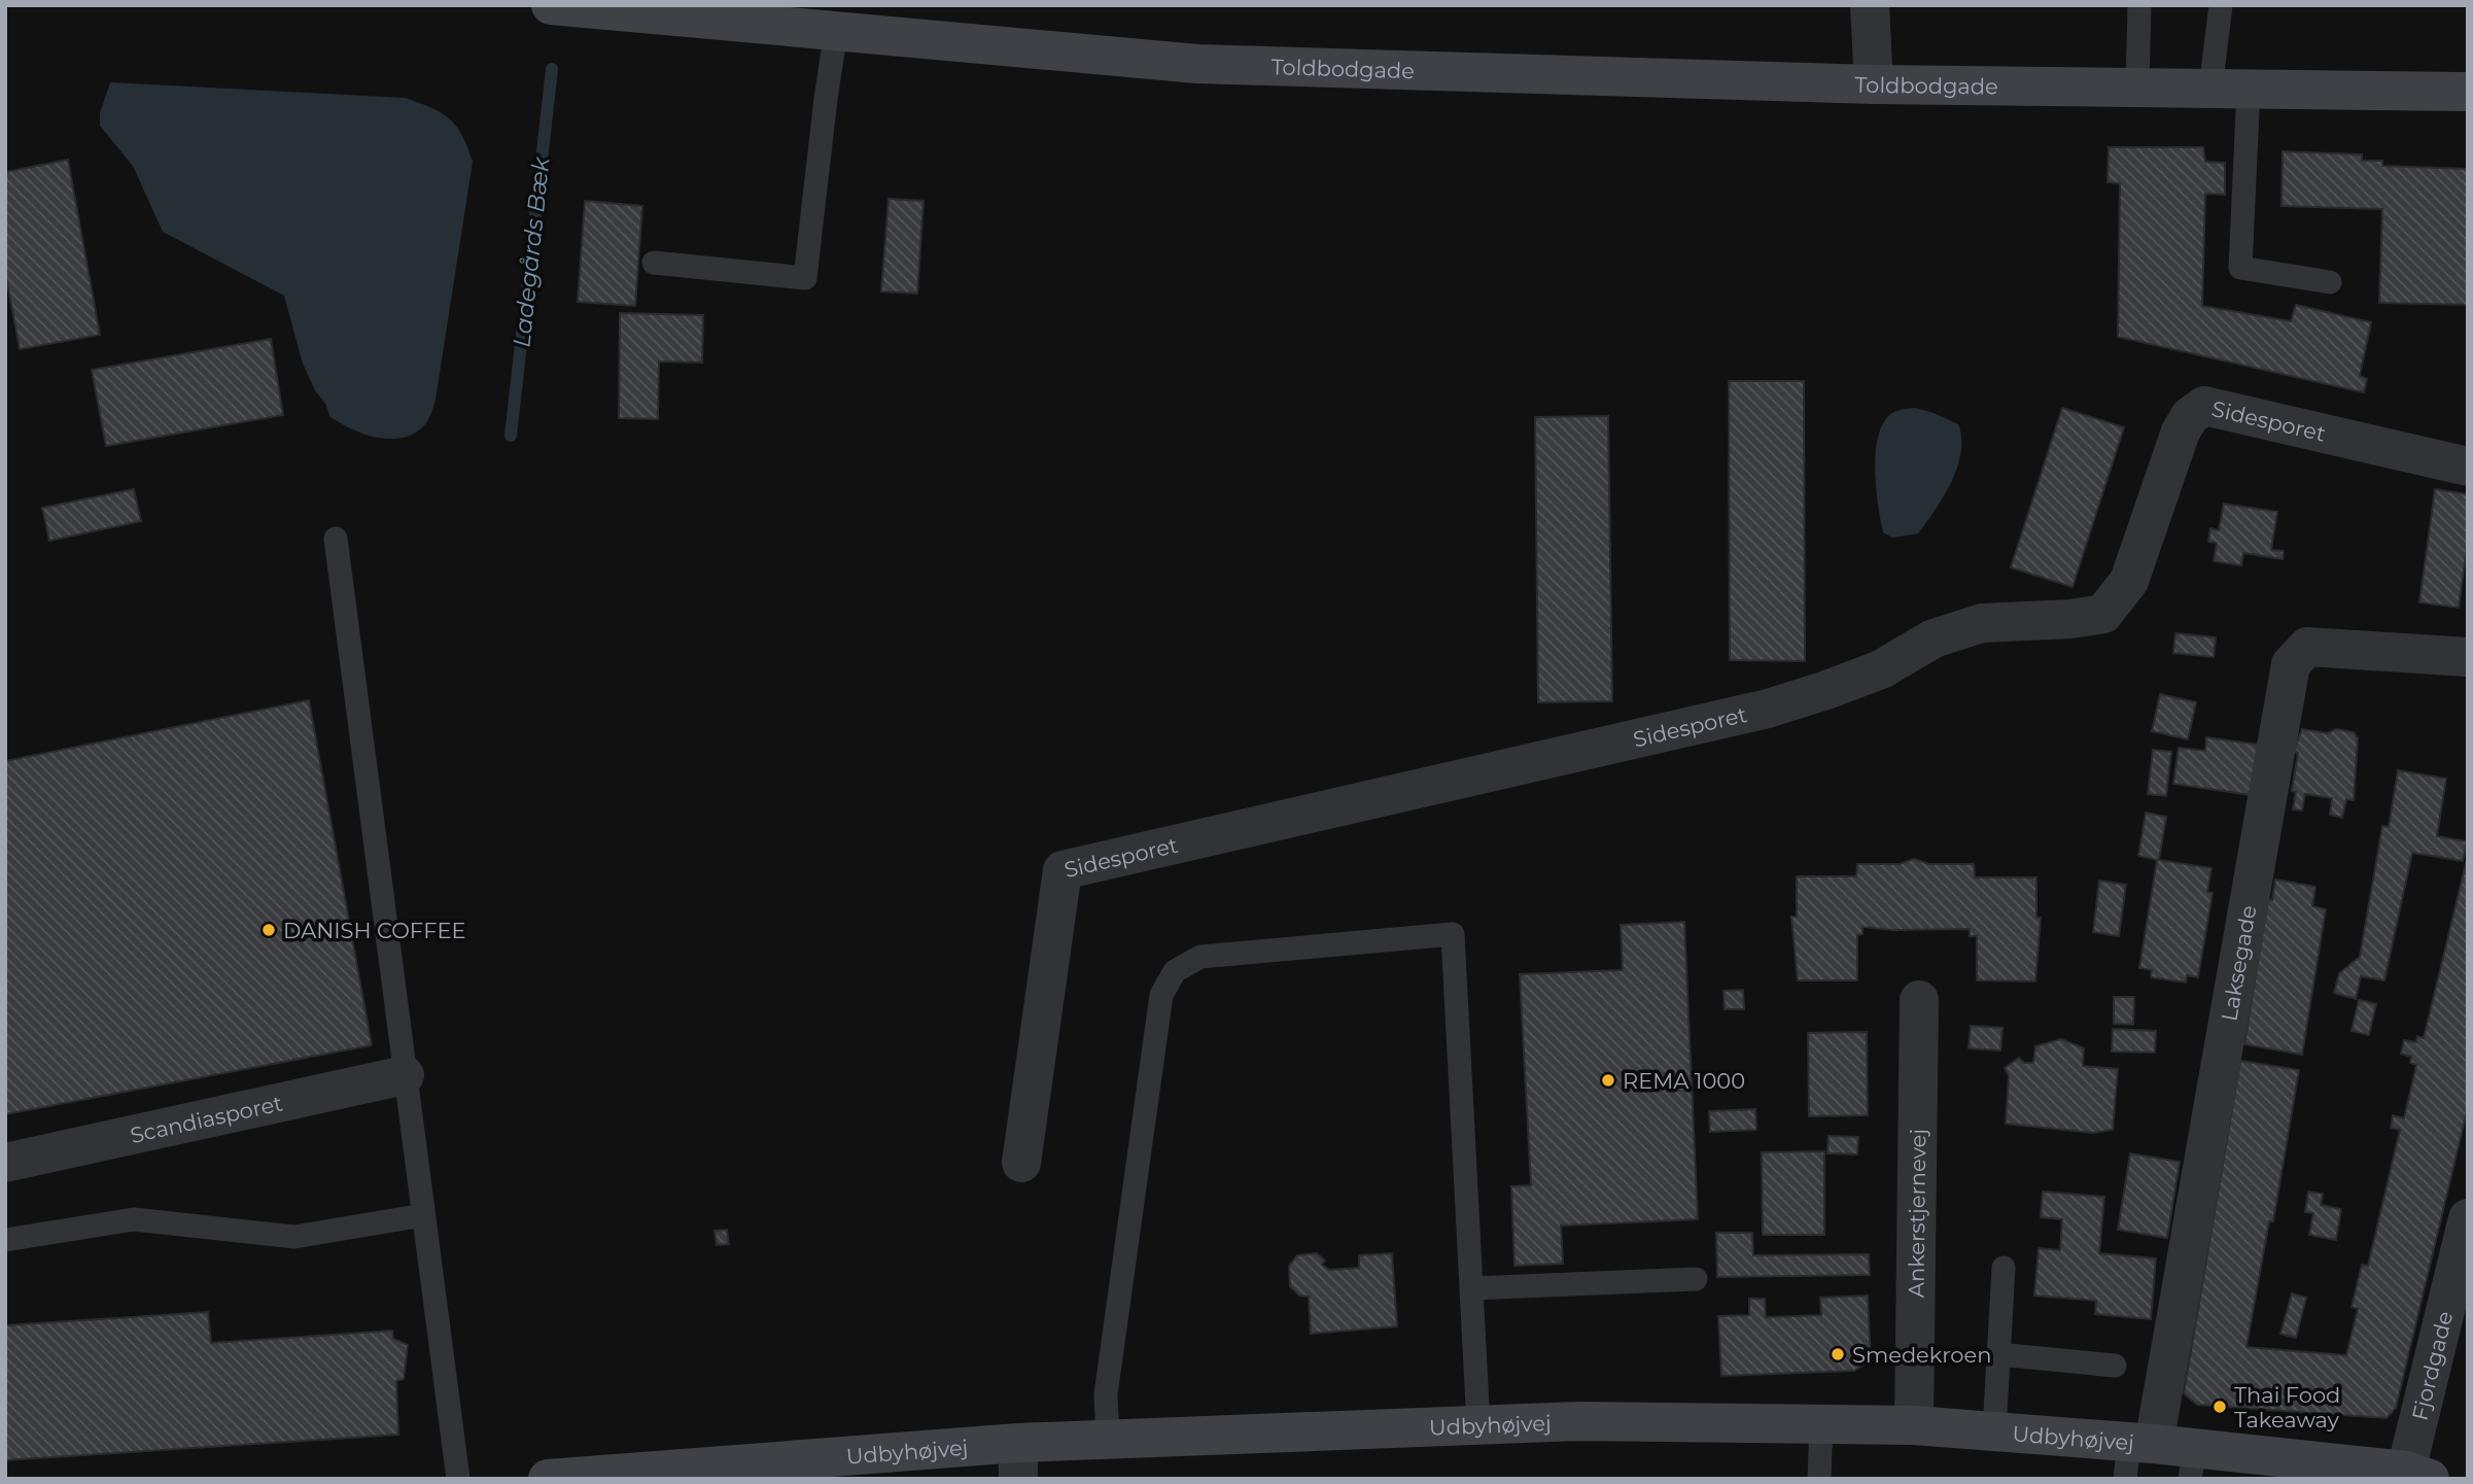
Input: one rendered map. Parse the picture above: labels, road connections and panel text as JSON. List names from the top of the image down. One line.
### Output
{"streets":{"street":["Toldbodgade","Sidesporet","Laksegade","Scandiasporet","Ankerstjernevej","Fjordgade","Udbyhøjvej"]},"crossings":[["Laksegade","Udbyhøjvej"],["Ankerstjernevej","Udbyhøjvej"],["Fjordgade","Udbyhøjvej"]],"water":["Ladegårds Bæk"],"places":["DANISH COFFEE","REMA 1000","Smedekroen","Thai Food Takeaway"]}
